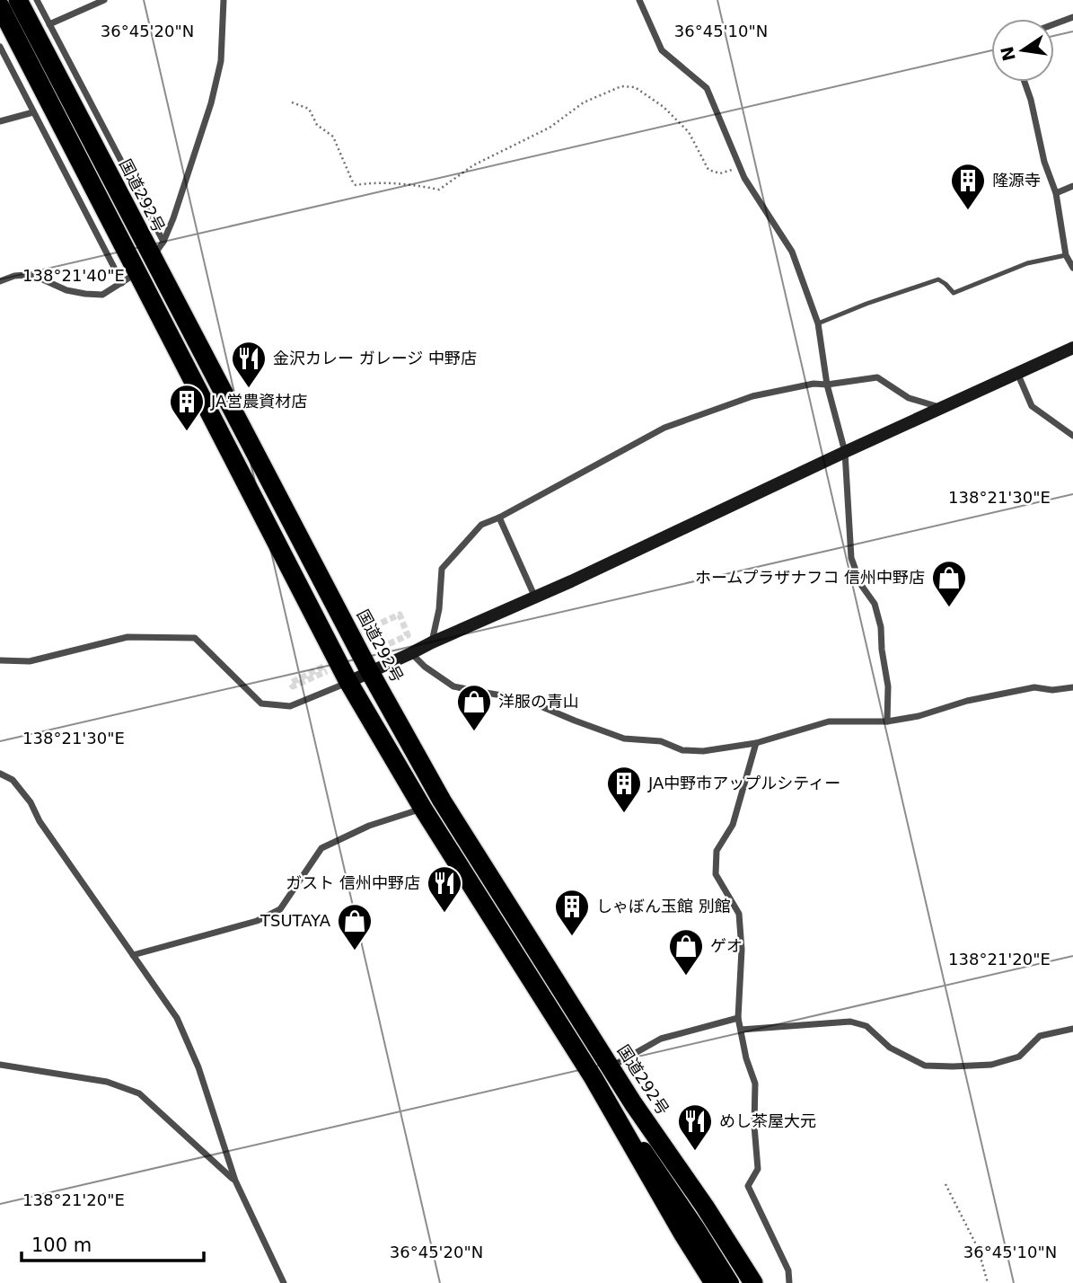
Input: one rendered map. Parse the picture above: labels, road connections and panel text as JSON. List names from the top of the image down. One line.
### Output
{"streets":{"highway":["国道292号"]},"places":{"building":["隆源寺","JA営農資材店","JA中野市アップルシティー","しゃぼん玉館 別館"],"restaurant":["金沢カレー ガレージ 中野店","ガスト 信州中野店","めし茶屋大元"],"shop":["ホームプラザナフコ 信州中野店","洋服の青山","TSUTAYA","ゲオ"]},"scale_bar":"100 m","north":"left","coordinates":["36°45'20\"N","36°45'10\"N","138°21'40\"E","138°21'30\"E","138°21'20\"E"]}
